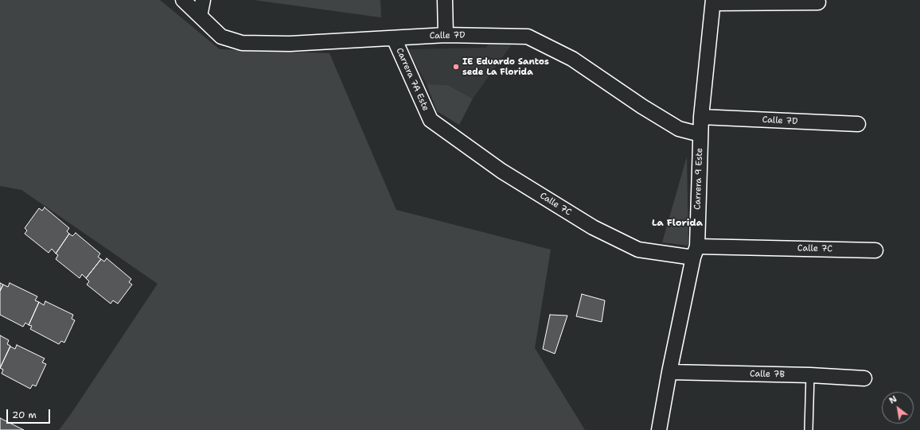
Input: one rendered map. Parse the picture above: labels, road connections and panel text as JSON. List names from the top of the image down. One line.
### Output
{"streets":{"street":["Calle 7D","Carrera 7A Este","Carrera 9 Este","Calle 7C","Calle 7B"]},"crossings":[["Calle 7D","Carrera 7A Este"],["Calle 7D","Carrera 9 Este"],["Carrera 7A Este","Calle 7C"],["Carrera 9 Este","Calle 7C"],["Carrera 9 Este","Calle 7B"]],"districts":["La Florida"],"places":["IE Eduardo Santos sede La Florida"],"scale_bar":"20 m","north":"top left"}
